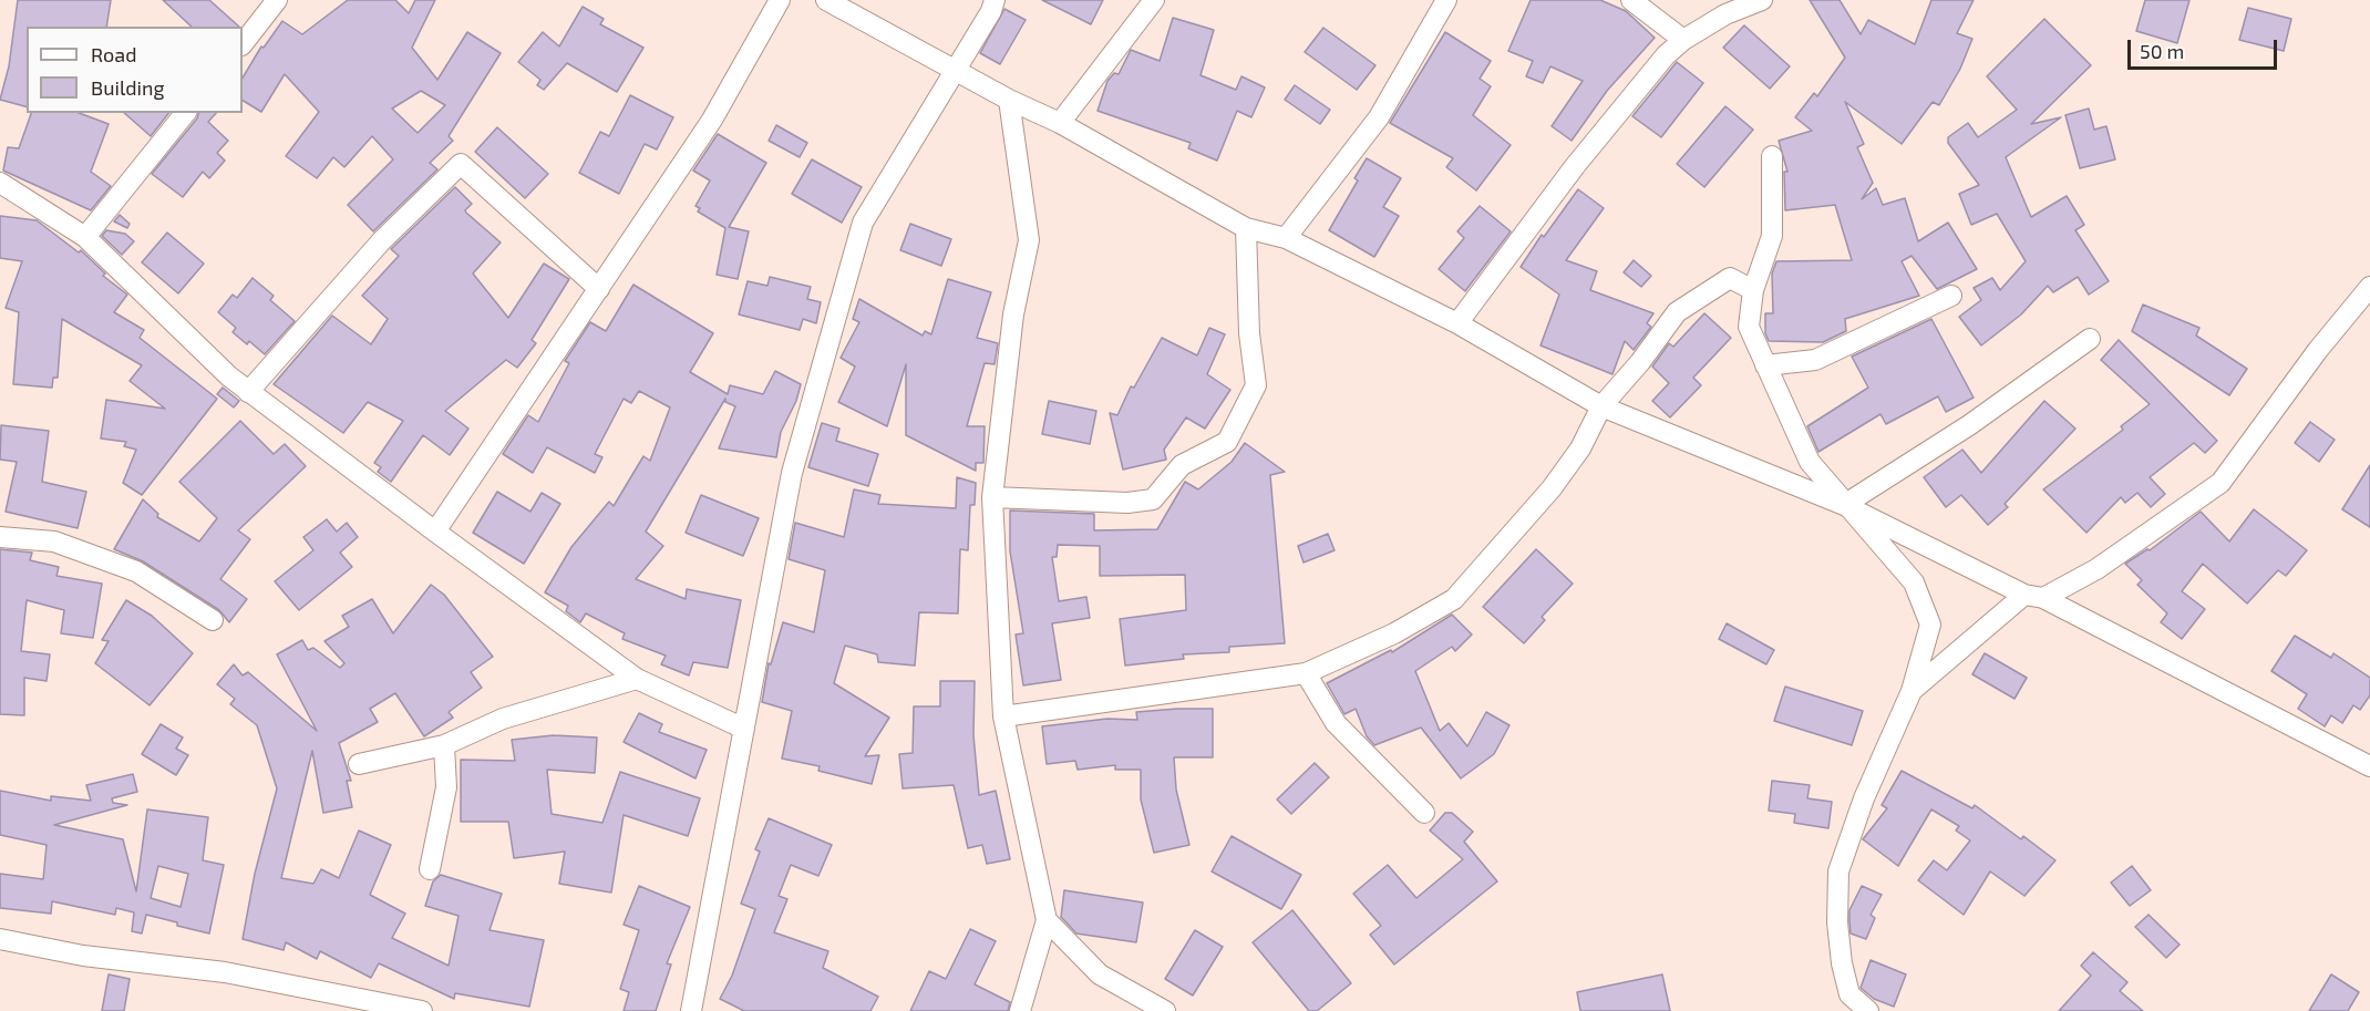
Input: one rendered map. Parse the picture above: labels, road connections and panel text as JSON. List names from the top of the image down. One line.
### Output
{"legend":["Road","Building"],"scale_bar":"50 m"}
